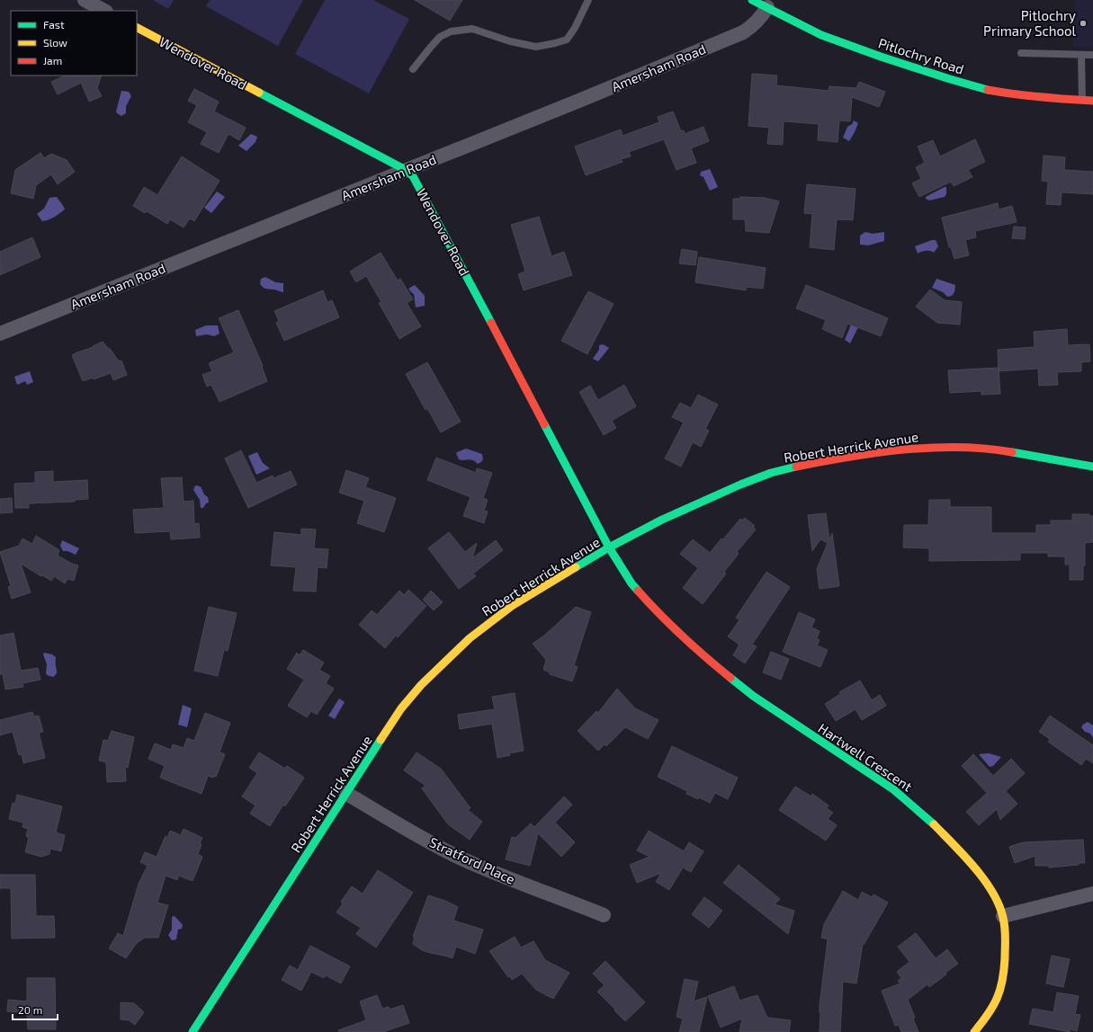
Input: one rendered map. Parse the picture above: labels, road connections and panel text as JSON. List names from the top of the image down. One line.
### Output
{"streets":{"street":["Pitlochry Road","Wendover Road","Amersham Road","Robert Herrick Avenue","Hartwell Crescent","Stratford Place"]},"crossings":[["Pitlochry Road","Amersham Road"],["Wendover Road","Amersham Road"],["Wendover Road","Robert Herrick Avenue"],["Wendover Road","Hartwell Crescent"],["Robert Herrick Avenue","Hartwell Crescent"],["Robert Herrick Avenue","Stratford Place"]],"places":["Pitlochry Primary School"],"legend":["Fast","Slow","Jam"],"scale_bar":"20 m"}
